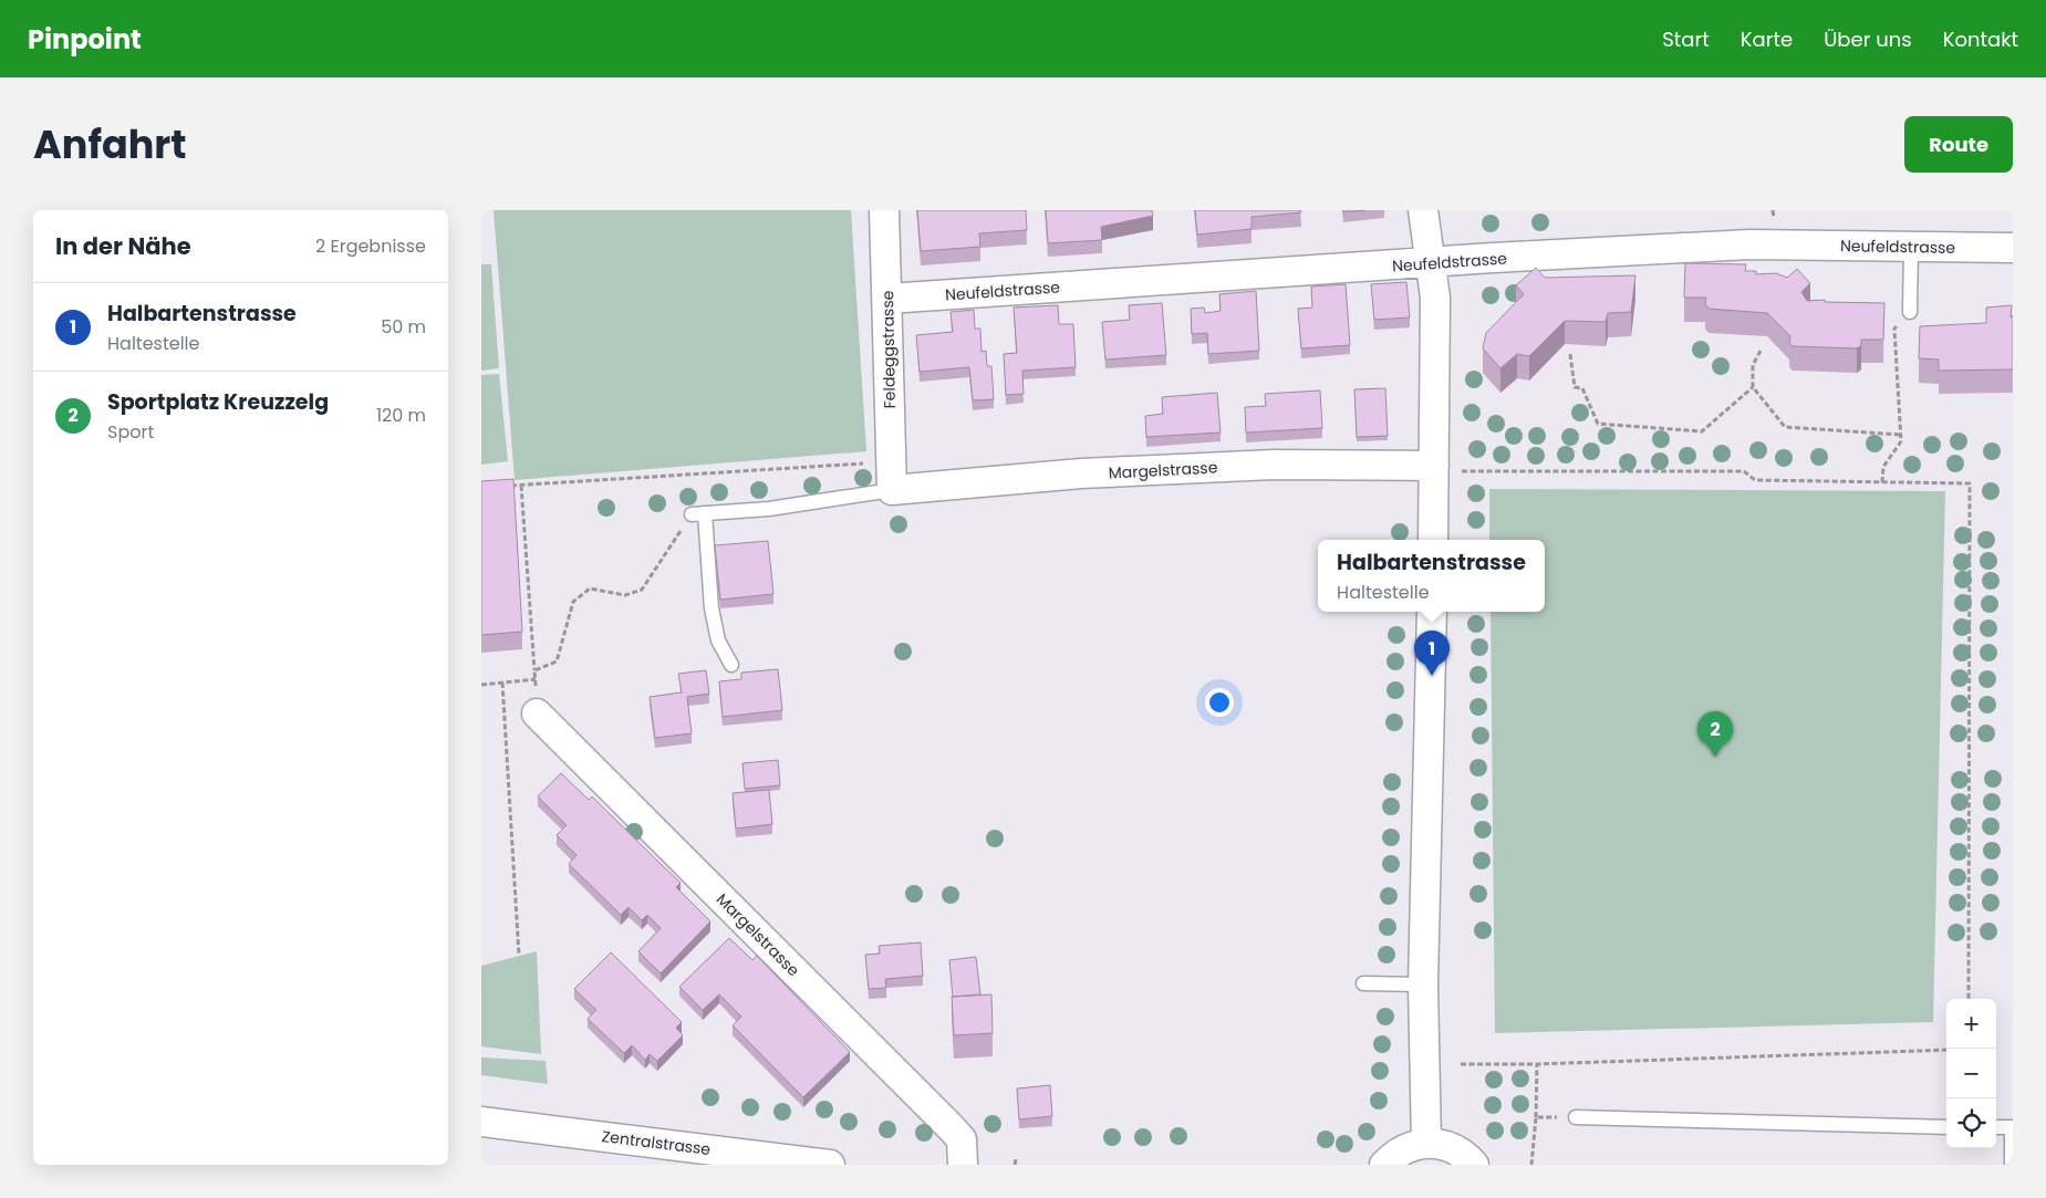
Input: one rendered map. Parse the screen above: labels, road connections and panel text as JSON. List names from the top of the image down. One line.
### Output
{"streets":{"street":["Neufeldstrasse","Feldeggstrasse","Margelstrasse","Zentralstrasse"]},"crossings":[["Neufeldstrasse","Feldeggstrasse"],["Feldeggstrasse","Margelstrasse"]],"page":{"header":"Pinpoint","nav":["Start","Karte","Über uns","Kontakt"],"title":"Anfahrt","buttons":"Route","heading":["In der Nähe","2 Ergebnisse"],"list":[{"mark":"1","name":"Halbartenstrasse","note":"Haltestelle","value":"50 m"},{"mark":"2","name":"Sportplatz Kreuzzelg","note":"Sport","value":"120 m"}],"popup":["Halbartenstrasse","Haltestelle"],"pins":["1","2"],"map_buttons":["+","−"]}}
